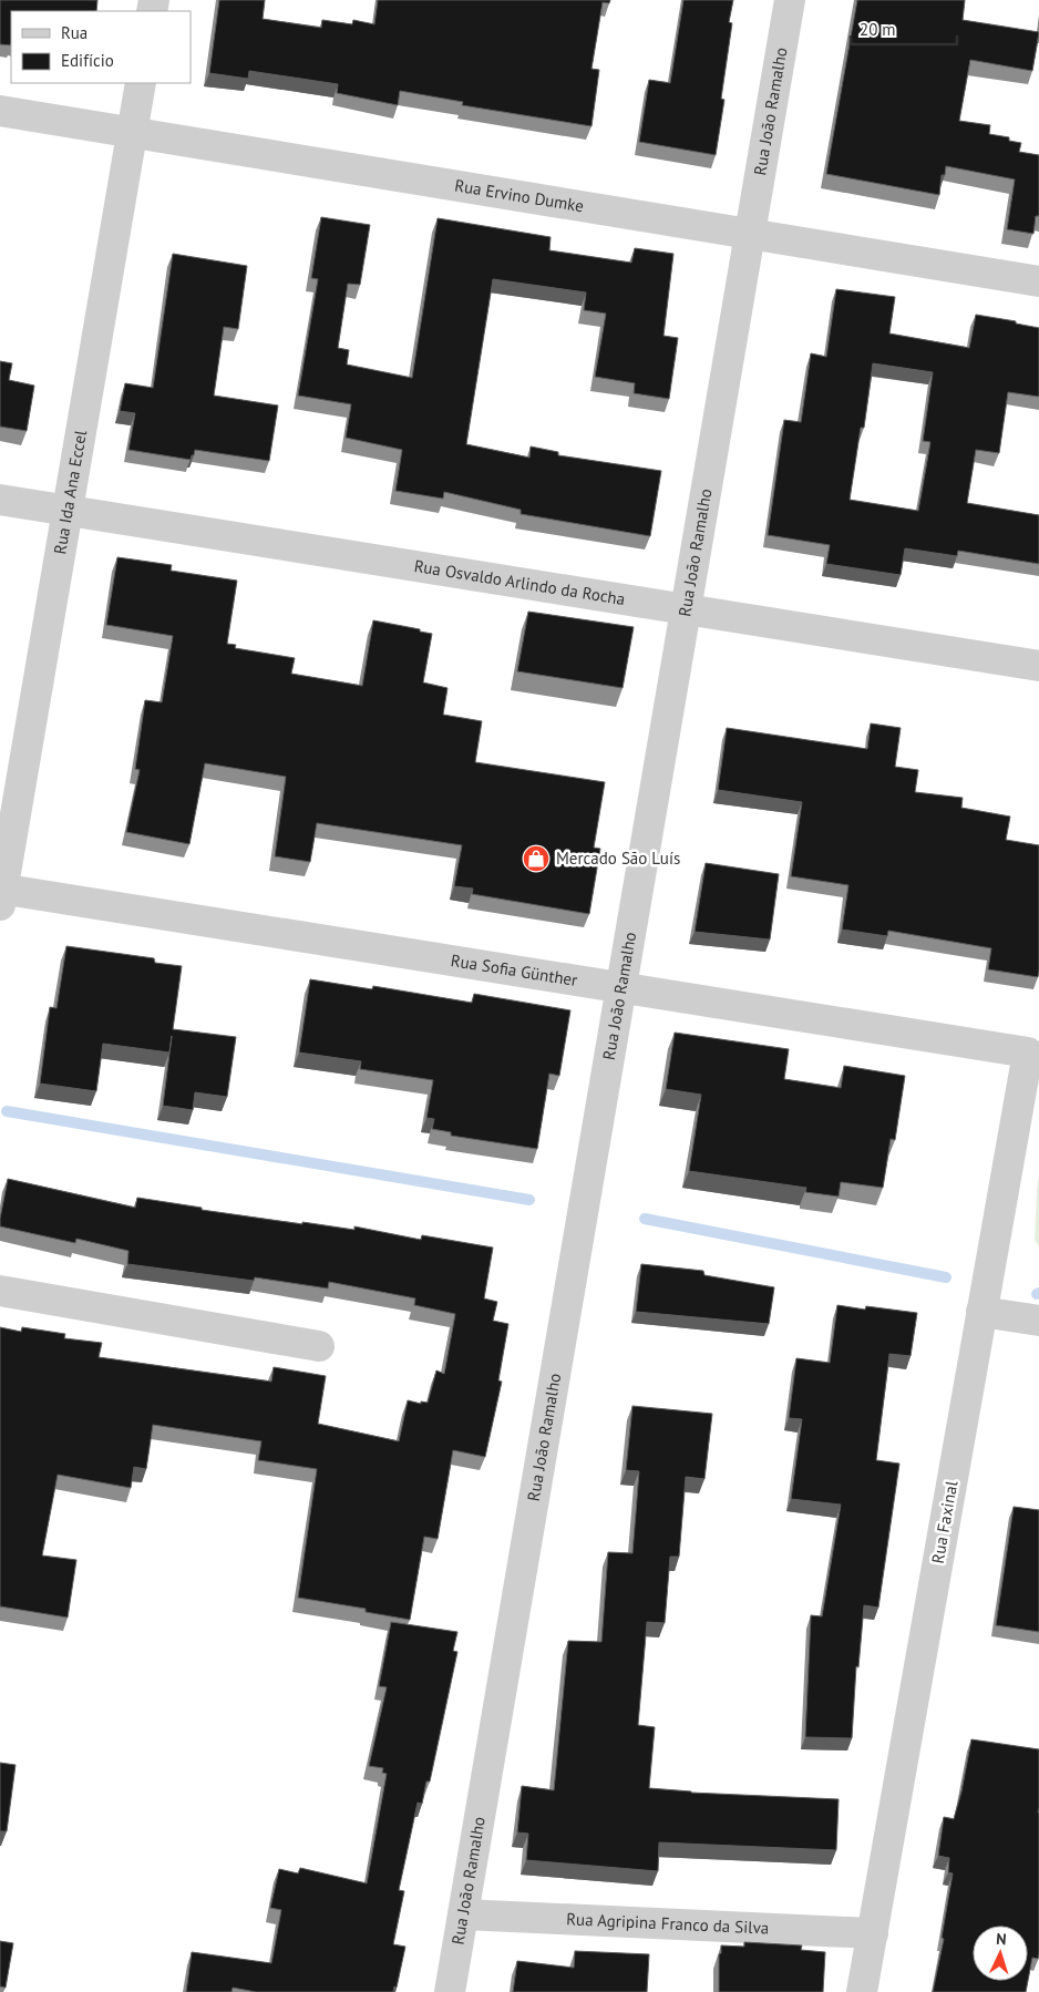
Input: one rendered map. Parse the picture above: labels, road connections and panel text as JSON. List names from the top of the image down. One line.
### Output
{"streets":{"street":["Rua João Ramalho","Rua Ervino Dumke","Rua Ida Ana Eccel","Rua Osvaldo Arlindo da Rocha","Rua Sofia Günther","Rua Faxinal","Rua Agripina Franco da Silva"]},"crossings":[["Rua João Ramalho","Rua Ervino Dumke"],["Rua João Ramalho","Rua Osvaldo Arlindo da Rocha"],["Rua João Ramalho","Rua Sofia Günther"],["Rua João Ramalho","Rua Agripina Franco da Silva"],["Rua Ervino Dumke","Rua Ida Ana Eccel"],["Rua Ida Ana Eccel","Rua Osvaldo Arlindo da Rocha"],["Rua Ida Ana Eccel","Rua Sofia Günther"],["Rua Sofia Günther","Rua Faxinal"],["Rua Faxinal","Rua Agripina Franco da Silva"]],"places":{"shop":["Mercado São Luís"]},"legend":["Rua","Edifício"],"scale_bar":"20 m","north":"top"}
